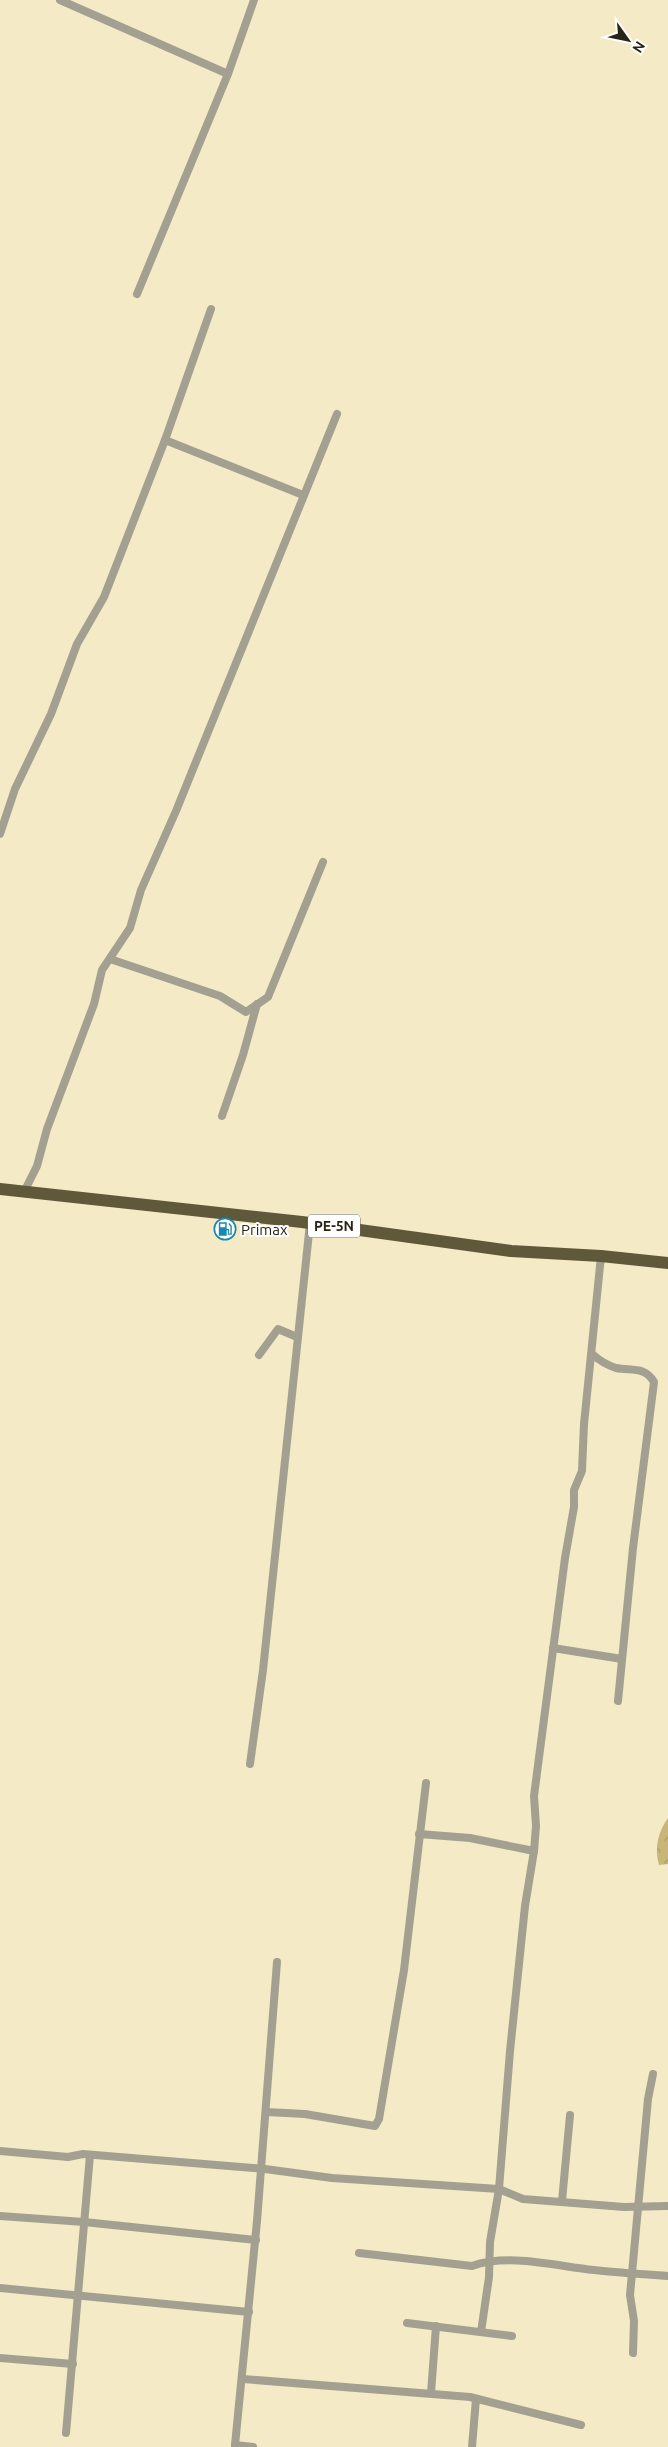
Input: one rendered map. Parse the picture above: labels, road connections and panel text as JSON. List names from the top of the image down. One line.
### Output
{"streets":{"highway":["PE-5N"]},"places":{"fuel station":["Primax"]},"north":"bottom right"}
